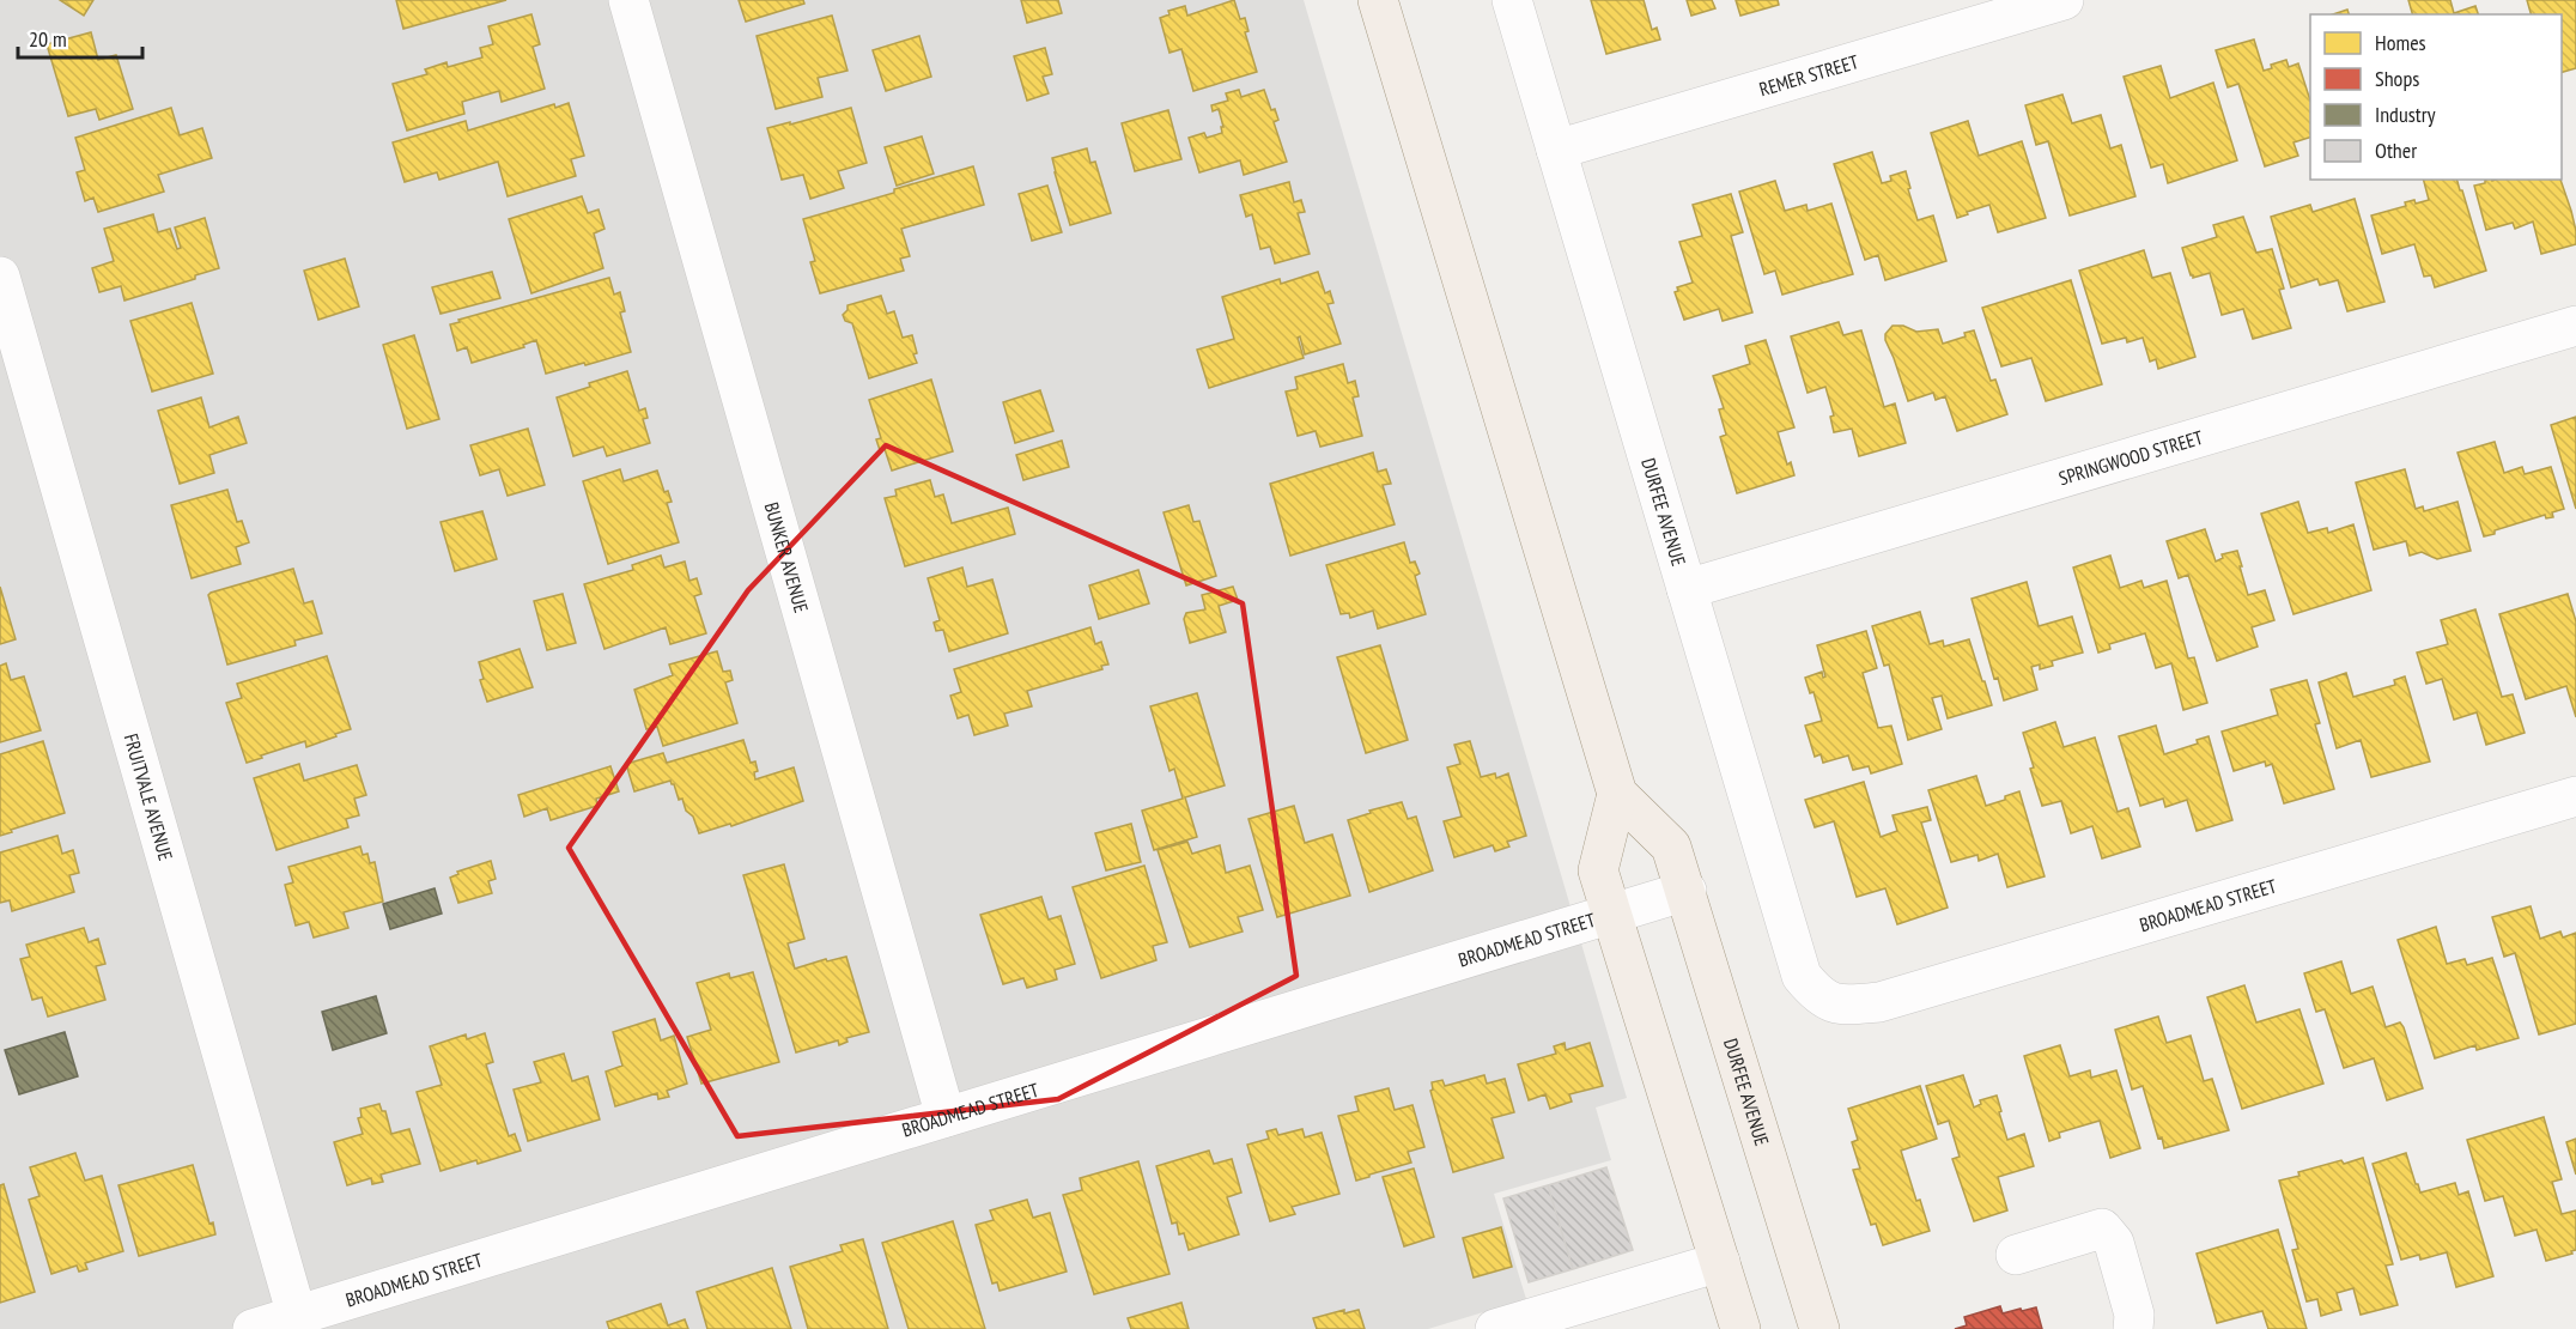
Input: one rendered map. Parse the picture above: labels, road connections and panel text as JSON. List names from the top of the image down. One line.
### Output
{"streets":{"main road":["DURFEE AVENUE"],"street":["REMER STREET","SPRINGWOOD STREET","BUNKER AVENUE","FRUITVALE AVENUE","BROADMEAD STREET"]},"crossings":[["REMER STREET","DURFEE AVENUE"],["SPRINGWOOD STREET","DURFEE AVENUE"],["DURFEE AVENUE","BROADMEAD STREET"],["BUNKER AVENUE","BROADMEAD STREET"],["FRUITVALE AVENUE","BROADMEAD STREET"]],"legend":["Homes","Shops","Industry","Other"],"scale_bar":"20 m"}
